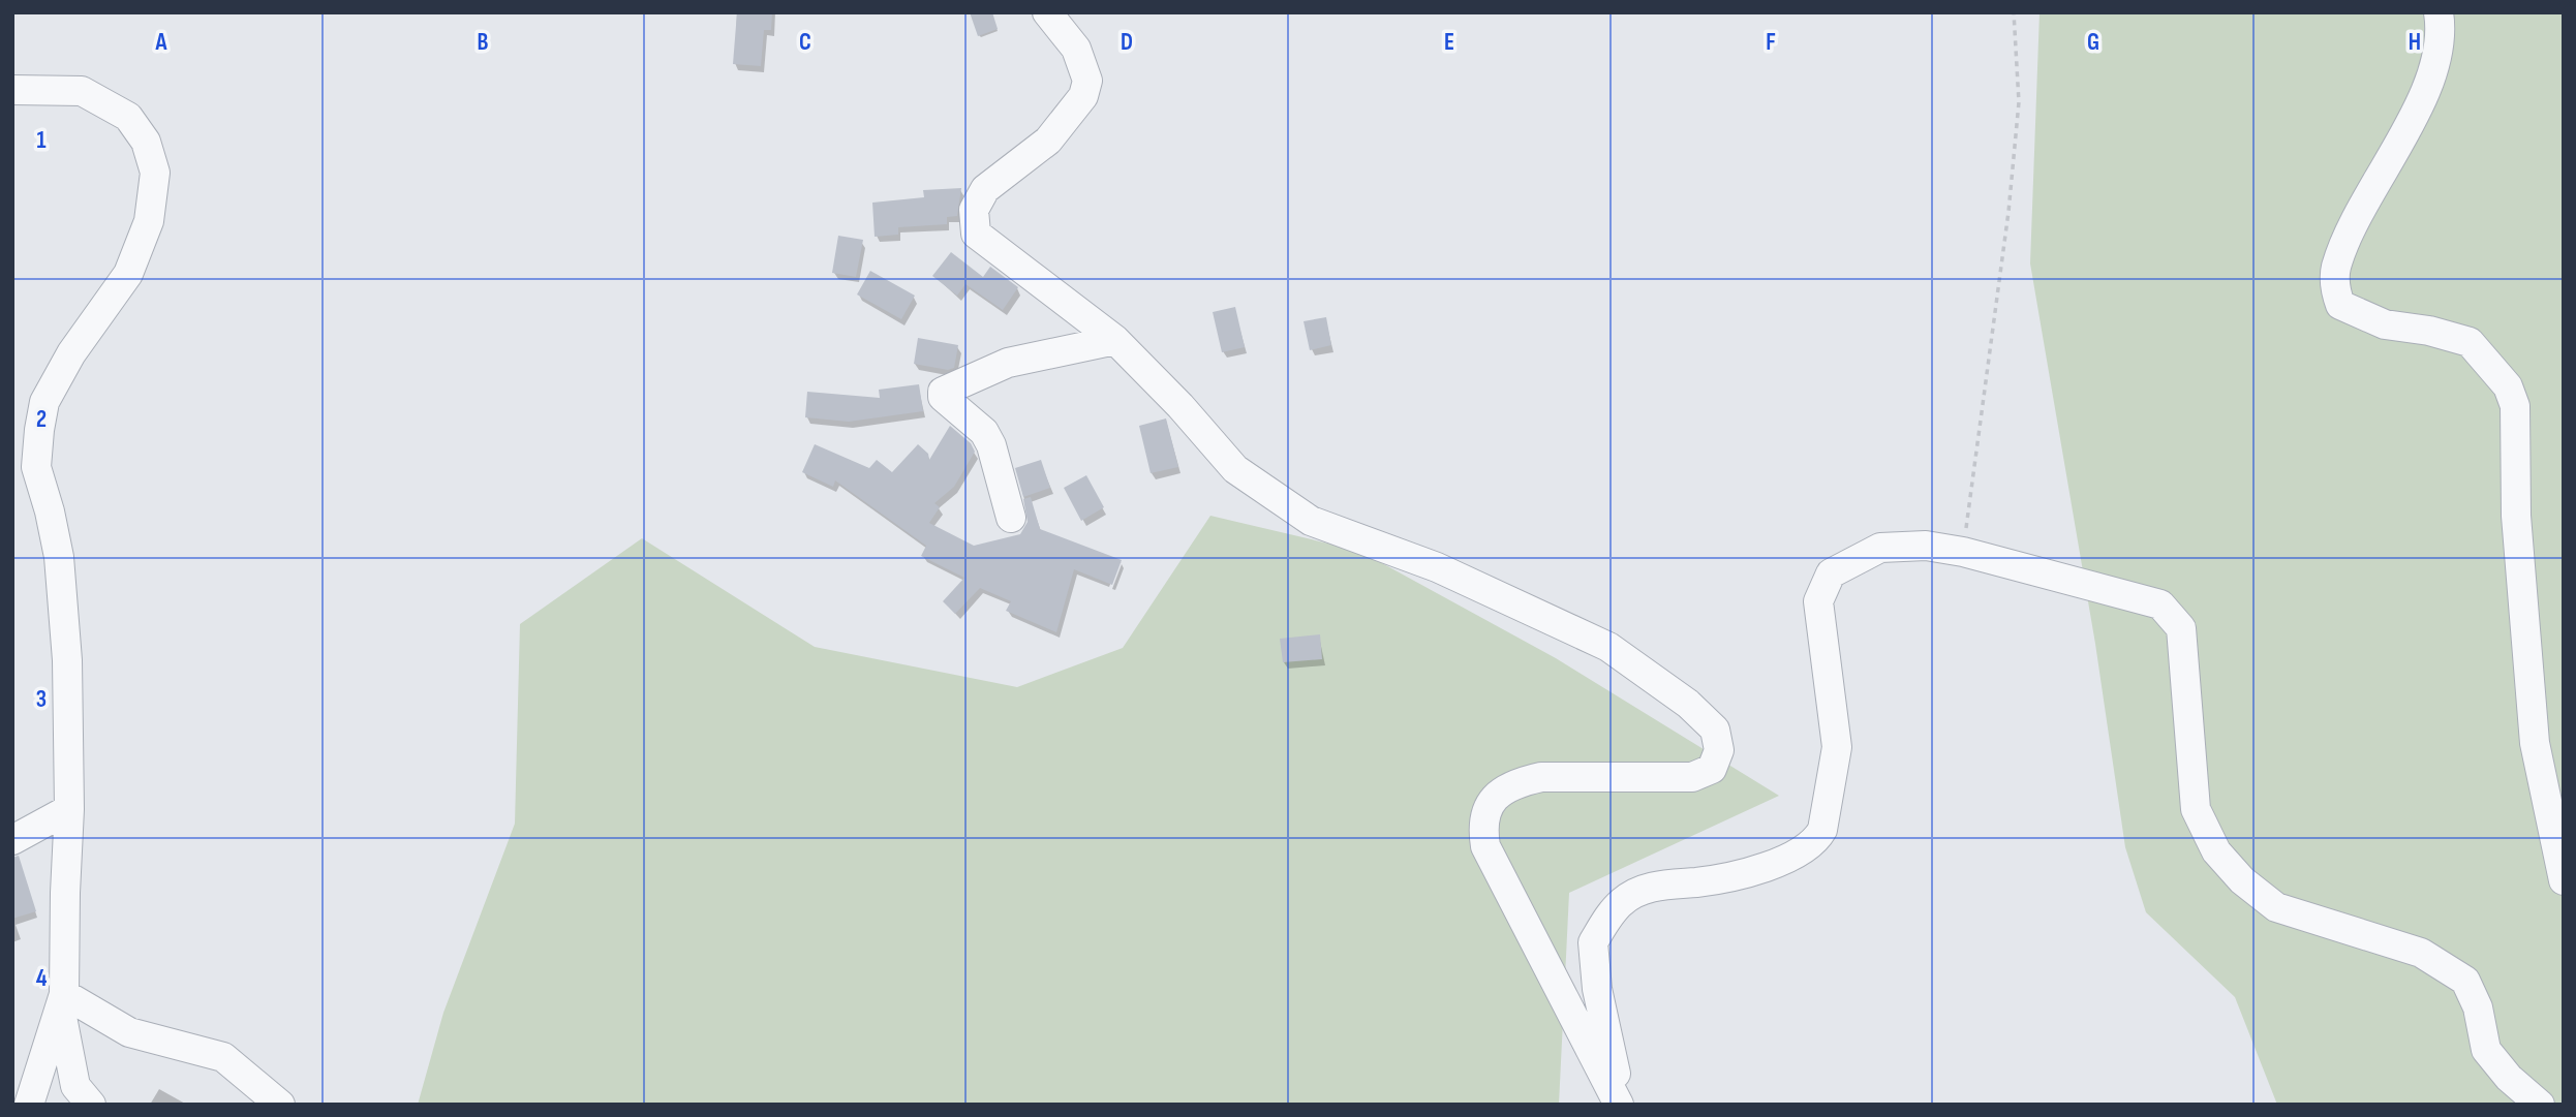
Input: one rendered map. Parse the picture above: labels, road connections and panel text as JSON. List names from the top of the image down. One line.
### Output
{"grid":{"columns":["A","B","C","D","E","F","G","H"],"rows":["1","2","3","4"]}}
